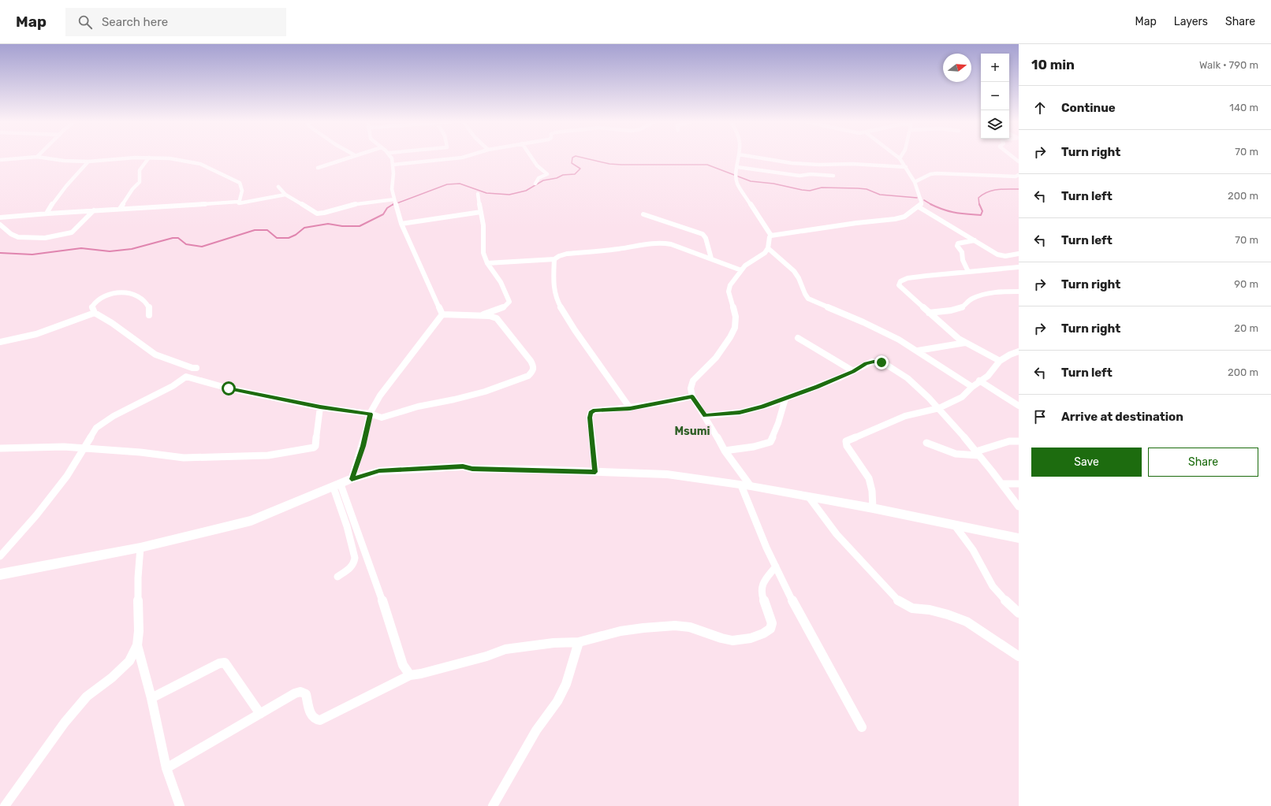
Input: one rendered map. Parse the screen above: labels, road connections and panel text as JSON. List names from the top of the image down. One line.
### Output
{"districts":["Msumi"],"north":"right","page":{"header":"Map","search":"Search here","nav":["Map","Layers","Share"],"heading":["10 min","Walk · 790 m"],"map_buttons":["+","−"],"list":[["Continue","140 m"],["Turn right","70 m"],["Turn left","200 m"],["Turn left","70 m"],["Turn right","90 m"],["Turn right","20 m"],["Turn left","200 m"],"Arrive at destination"],"buttons":["Save","Share"]}}
